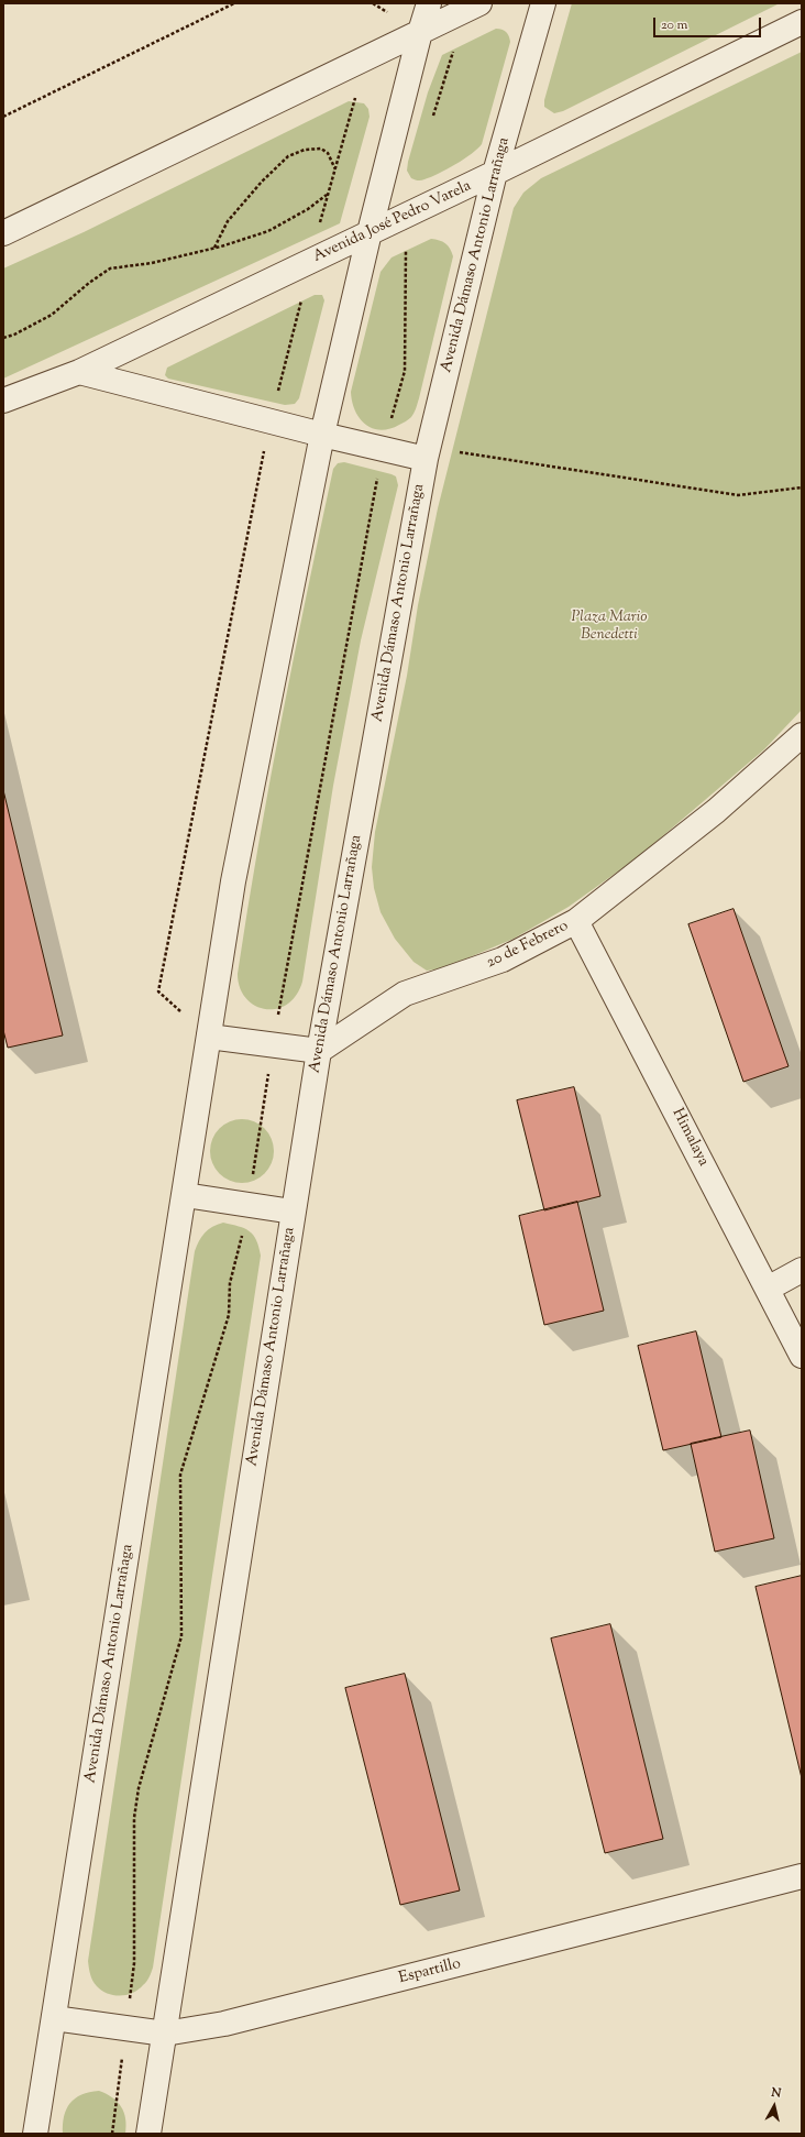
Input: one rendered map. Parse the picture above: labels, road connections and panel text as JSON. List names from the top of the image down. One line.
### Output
{"streets":{"street":["Avenida José Pedro Varela","Avenida Dámaso Antonio Larrañaga","20 de Febrero","Himalaya","Espartillo"]},"crossings":[["Avenida José Pedro Varela","Avenida Dámaso Antonio Larrañaga"],["Avenida Dámaso Antonio Larrañaga","20 de Febrero"],["Avenida Dámaso Antonio Larrañaga","Espartillo"],["20 de Febrero","Himalaya"]],"parks":["Plaza Mario Benedetti"],"scale_bar":"20 m","north":"top"}
